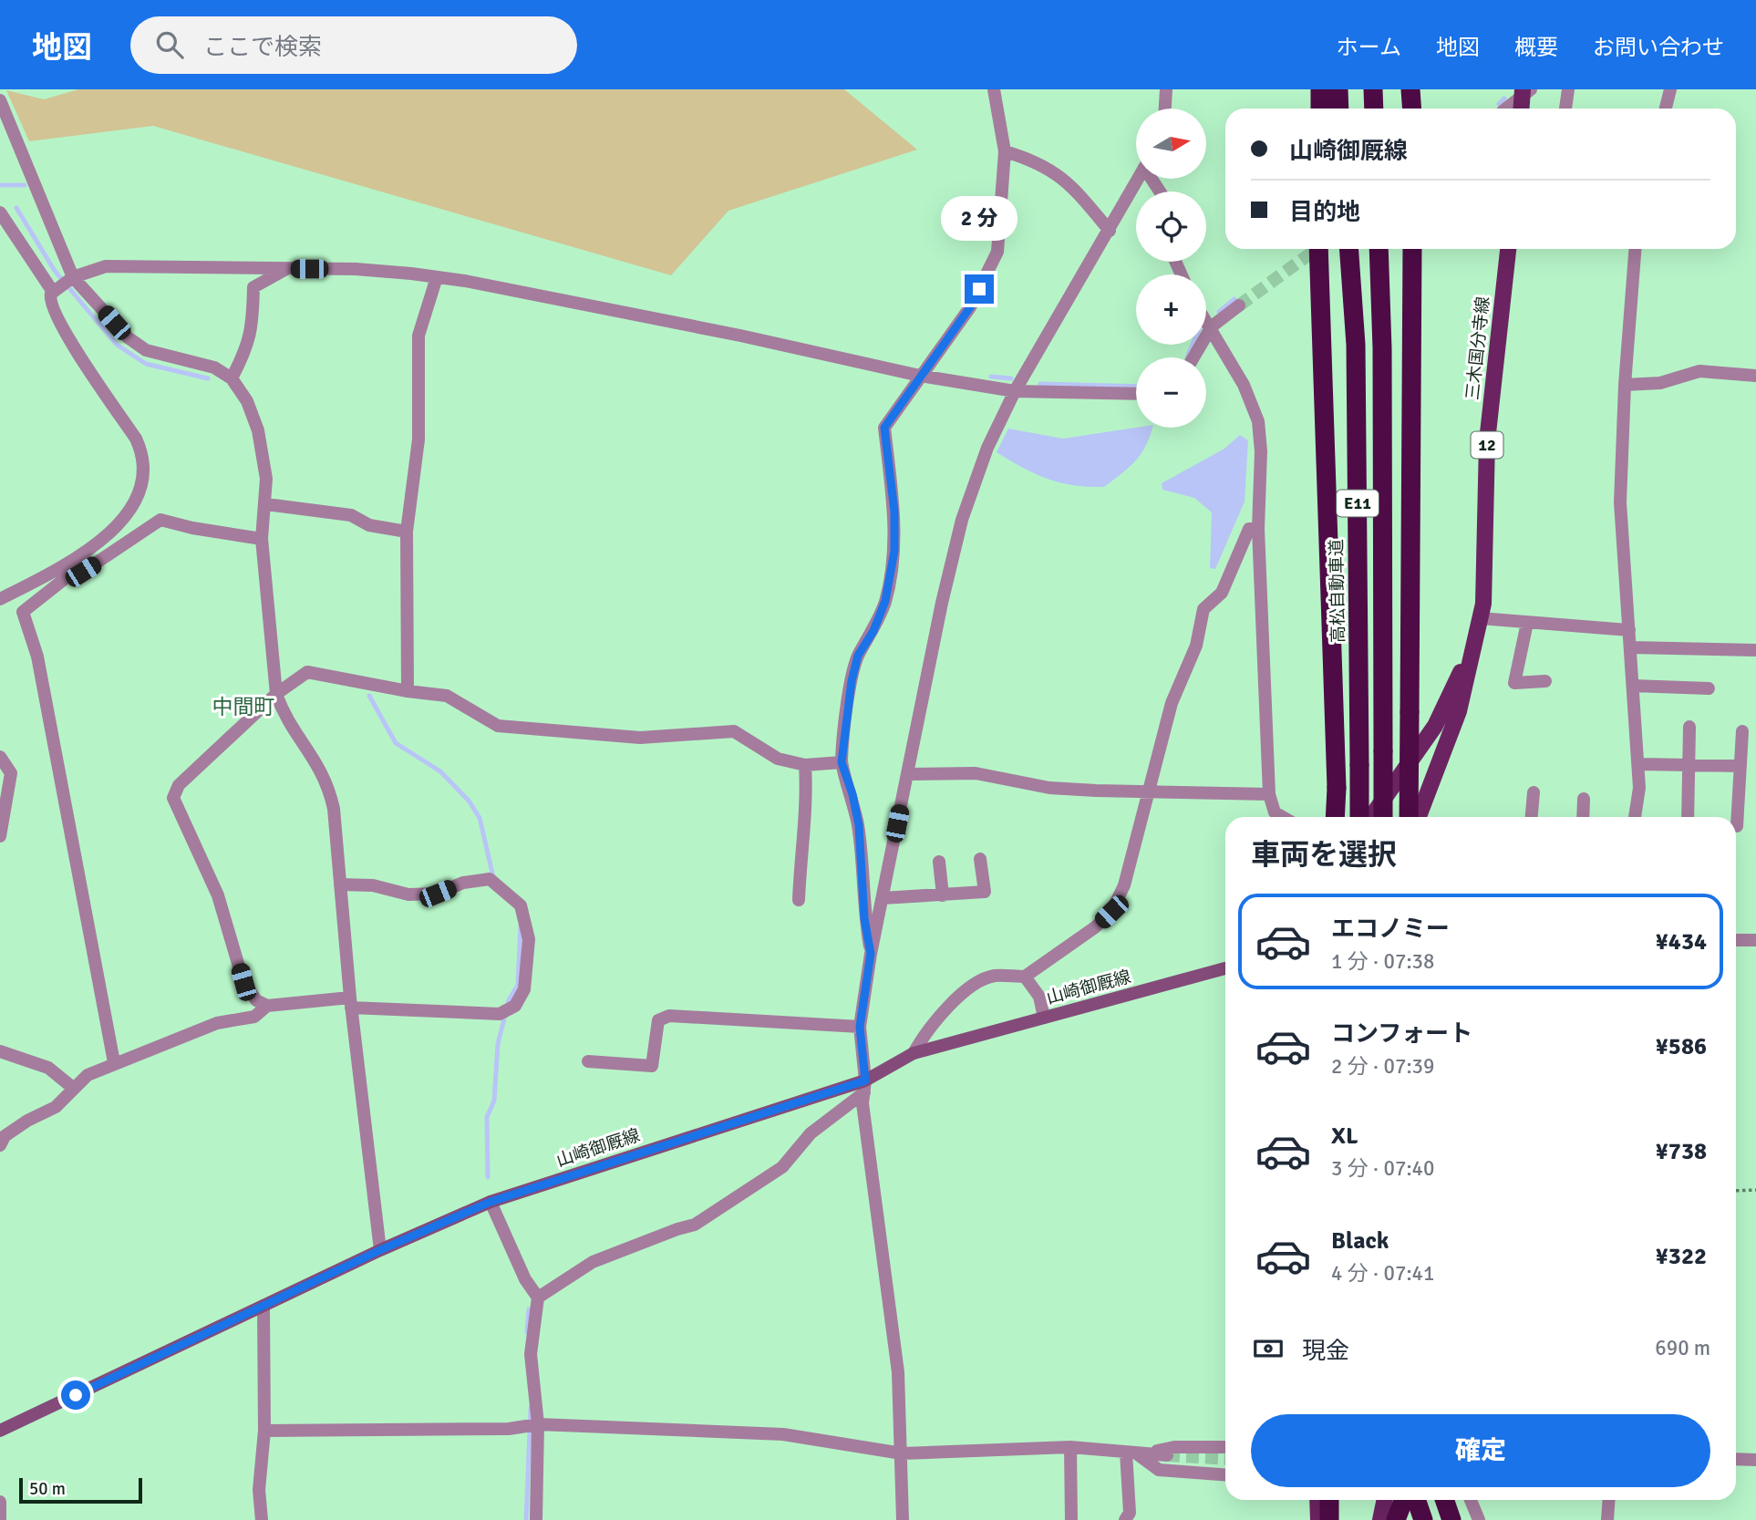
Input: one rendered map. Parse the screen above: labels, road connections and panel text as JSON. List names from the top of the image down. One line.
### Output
{"streets":{"highway":["E11","高松自動車道"],"main road":["三木国分寺線","12","山崎御厩線"]},"districts":["中間町"],"scale_bar":"50 m","north":"right","page":{"header":"地図","search":"ここで検索","nav":["ホーム","地図","概要","お問い合わせ"],"map_buttons":["+","−"],"banner":["山崎御厩線","目的地"],"bubble":"2 分","heading":"車両を選択","list":[{"name":"エコノミー","note":"1 分 · 07:38","value":"¥434"},{"name":"コンフォート","note":"2 分 · 07:39","value":"¥586"},{"name":"XL","note":"3 分 · 07:40","value":"¥738"},{"name":"Black","note":"4 分 · 07:41","value":"¥322"}],"pay":["現金","690 m"],"buttons":"確定","scale":"50 m"}}
